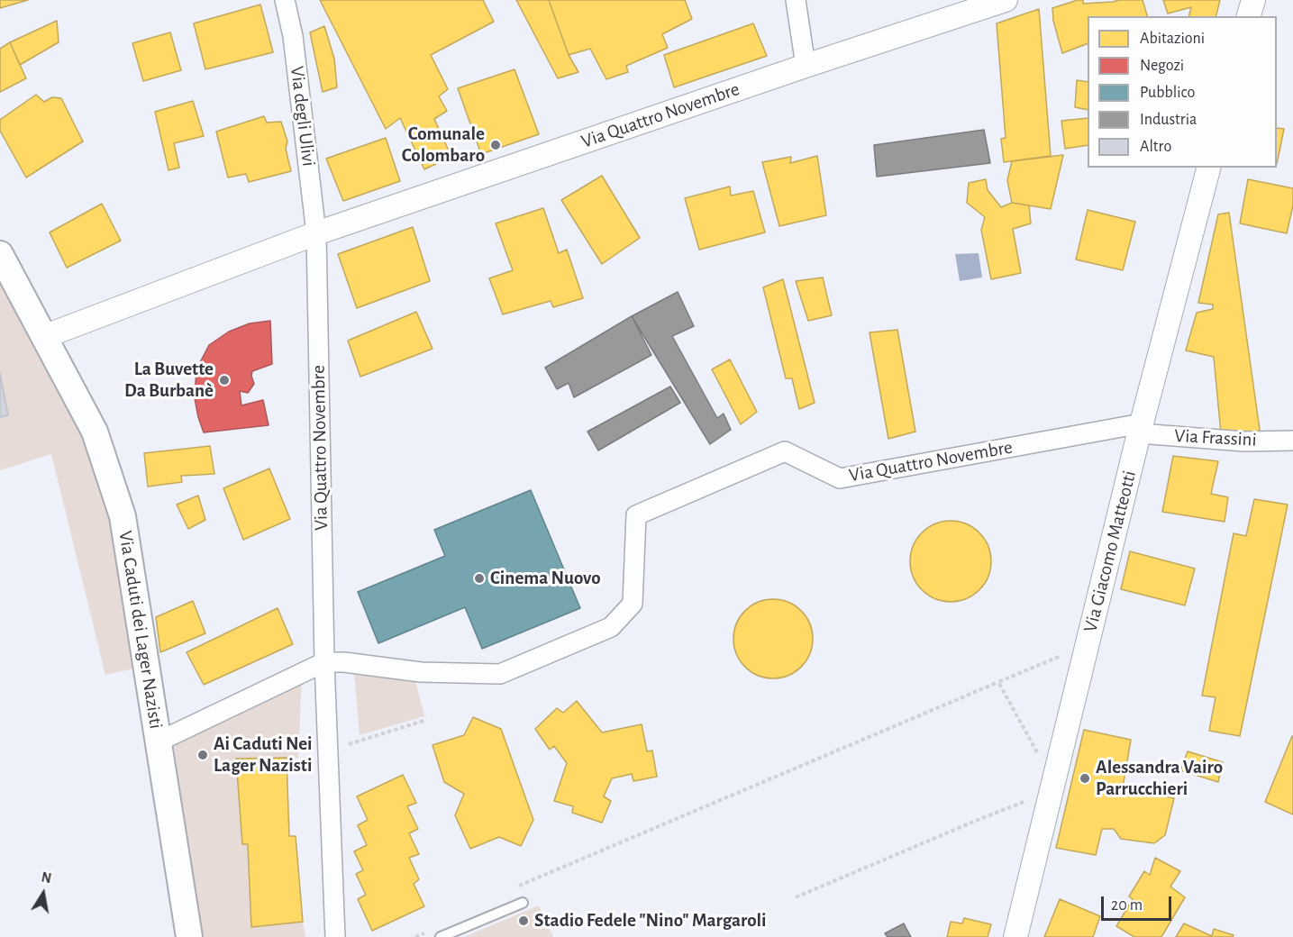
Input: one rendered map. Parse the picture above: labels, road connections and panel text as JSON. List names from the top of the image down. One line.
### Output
{"streets":{"main road":["Via Caduti dei Lager Nazisti"],"street":["Via Quattro Novembre","Via degli Ulivi","Via Frassini","Via Giacomo Matteotti"]},"crossings":[["Via Quattro Novembre","Via degli Ulivi"],["Via Quattro Novembre","Via Frassini"],["Via Quattro Novembre","Via Giacomo Matteotti"],["Via Quattro Novembre","Via Caduti dei Lager Nazisti"],["Via Frassini","Via Giacomo Matteotti"]],"places":["Comunale Colombaro","La Buvette Da Burbanè","Cinema Nuovo","Ai Caduti Nei Lager Nazisti","Alessandra Vairo Parrucchieri","Stadio Fedele \"Nino\" Margaroli"],"legend":["Abitazioni","Negozi","Pubblico","Industria","Altro"],"scale_bar":"20 m","north":"top"}
